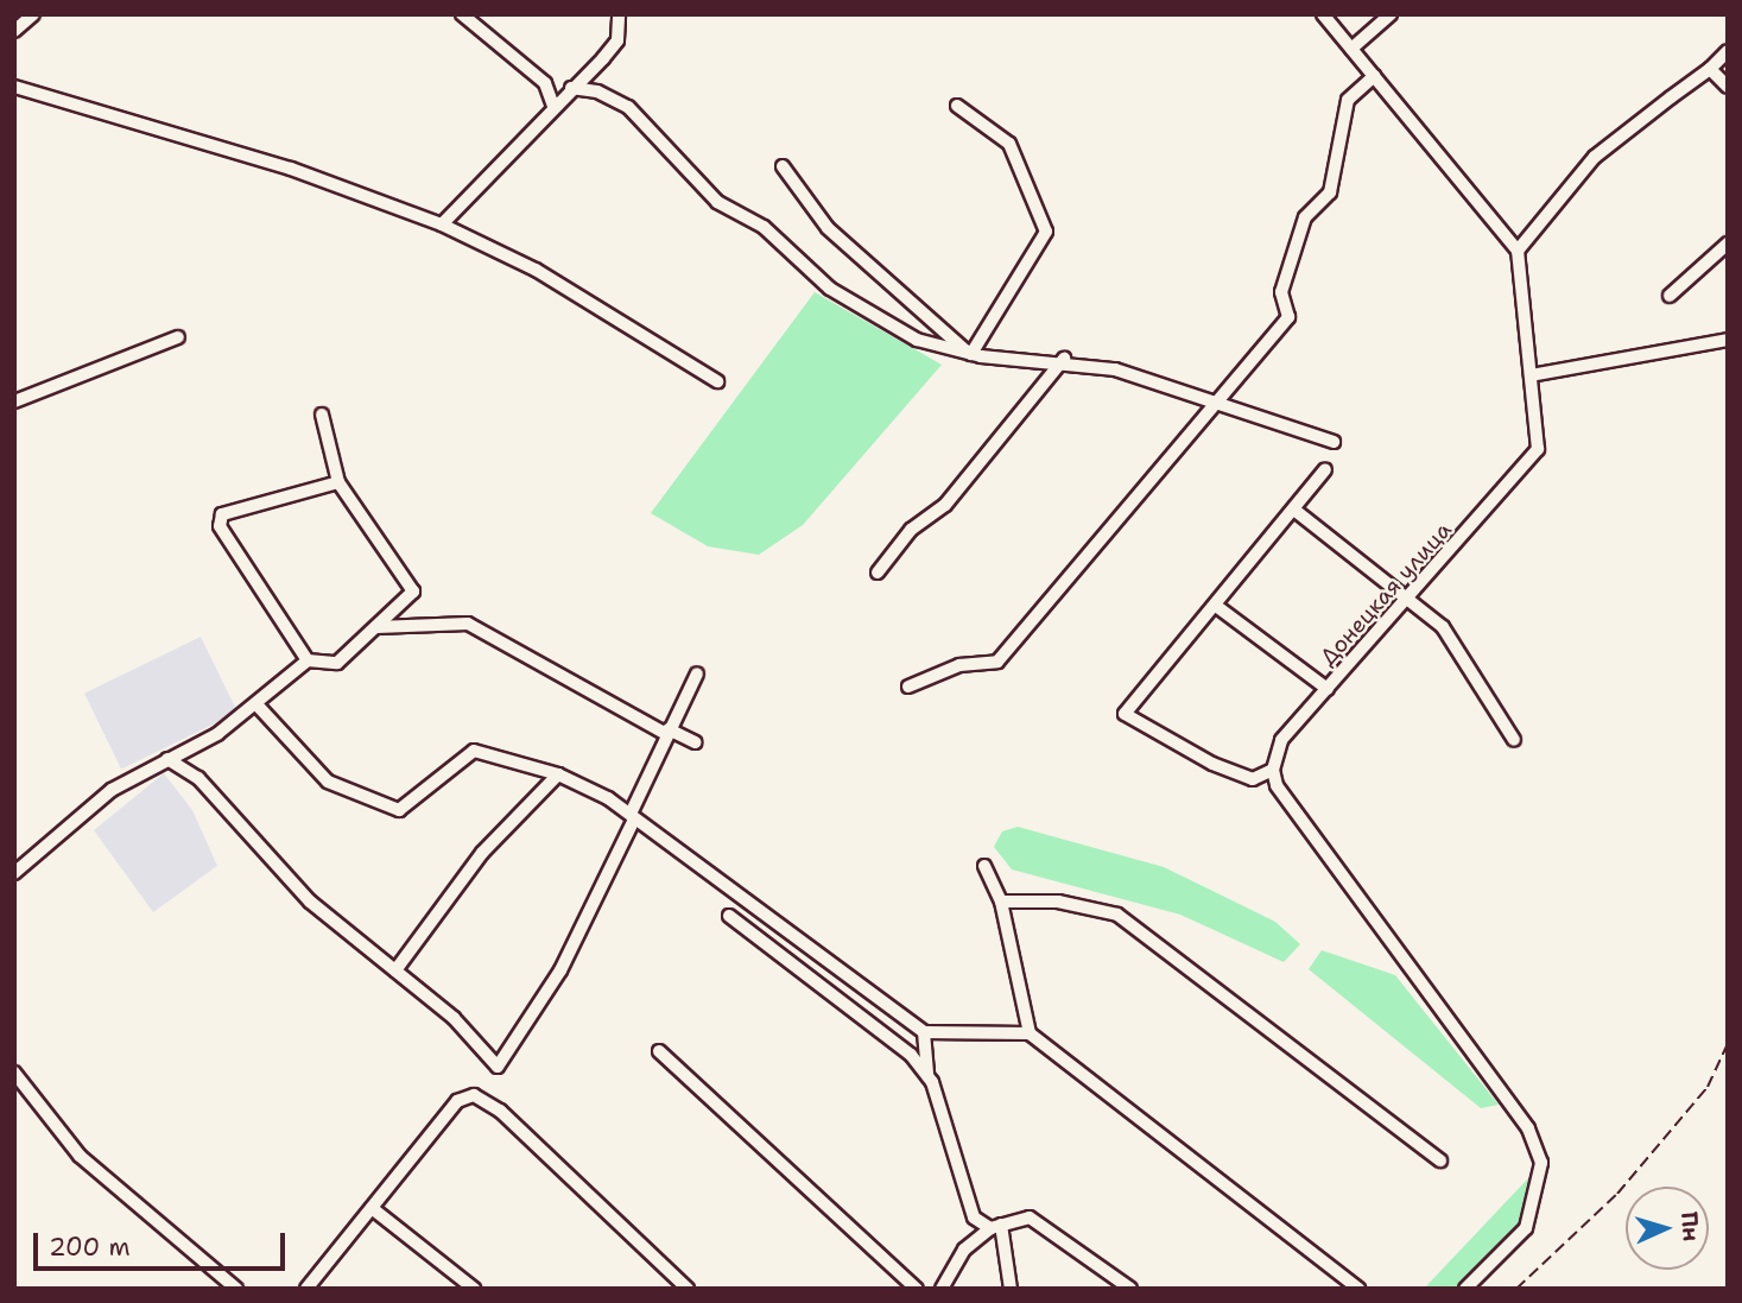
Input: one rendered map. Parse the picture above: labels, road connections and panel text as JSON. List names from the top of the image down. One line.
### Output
{"streets":{"street":["Донецкая улица"]},"scale_bar":"200 m","north":"right"}
